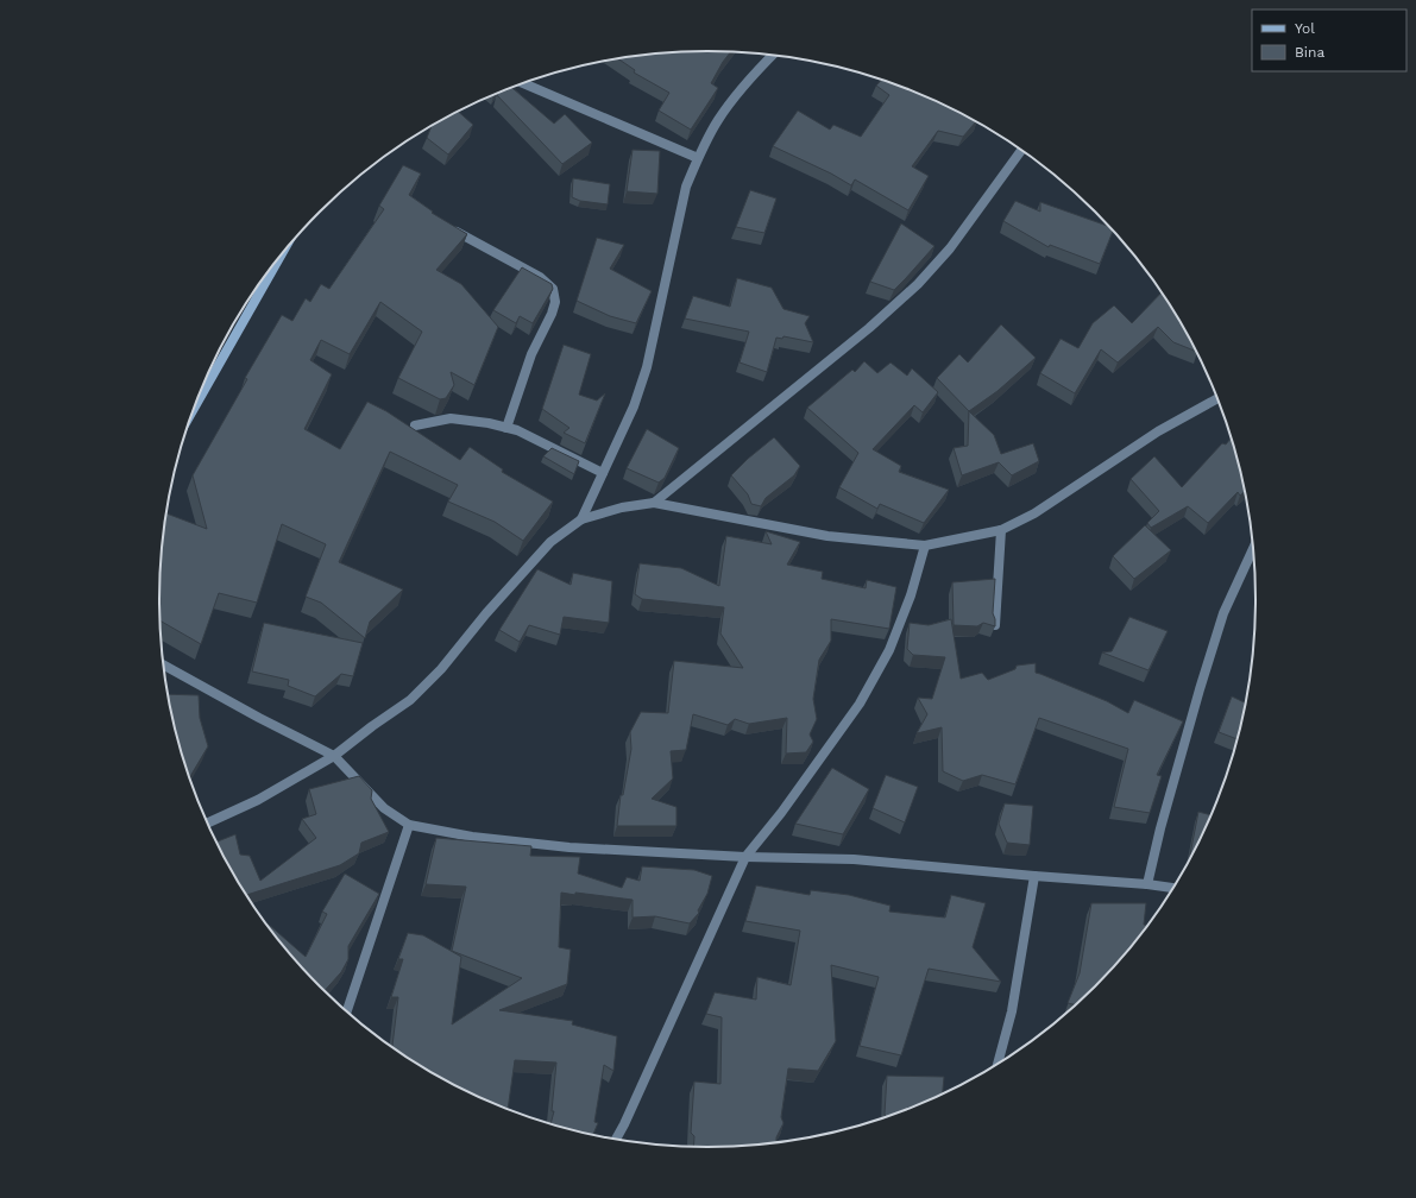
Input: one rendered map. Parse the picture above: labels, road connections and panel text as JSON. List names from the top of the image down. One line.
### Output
{"legend":["Yol","Bina"]}
